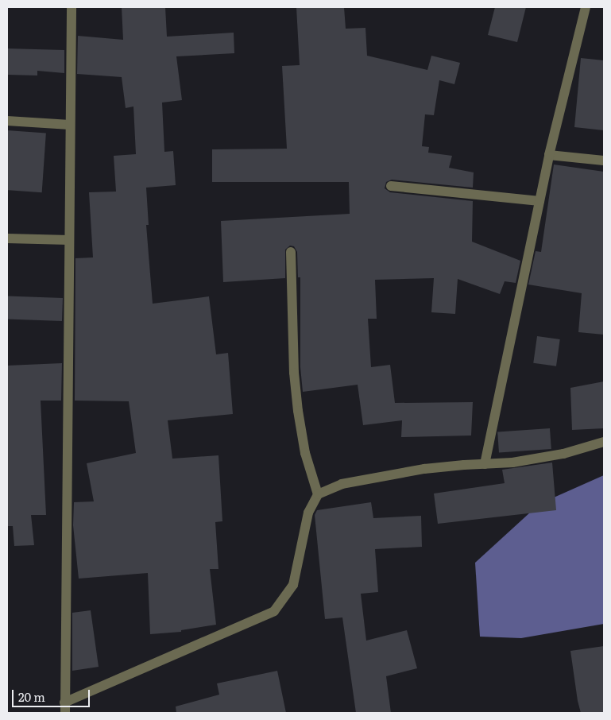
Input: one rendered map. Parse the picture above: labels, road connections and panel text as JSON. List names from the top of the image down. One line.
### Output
{"scale_bar":"20 m"}
